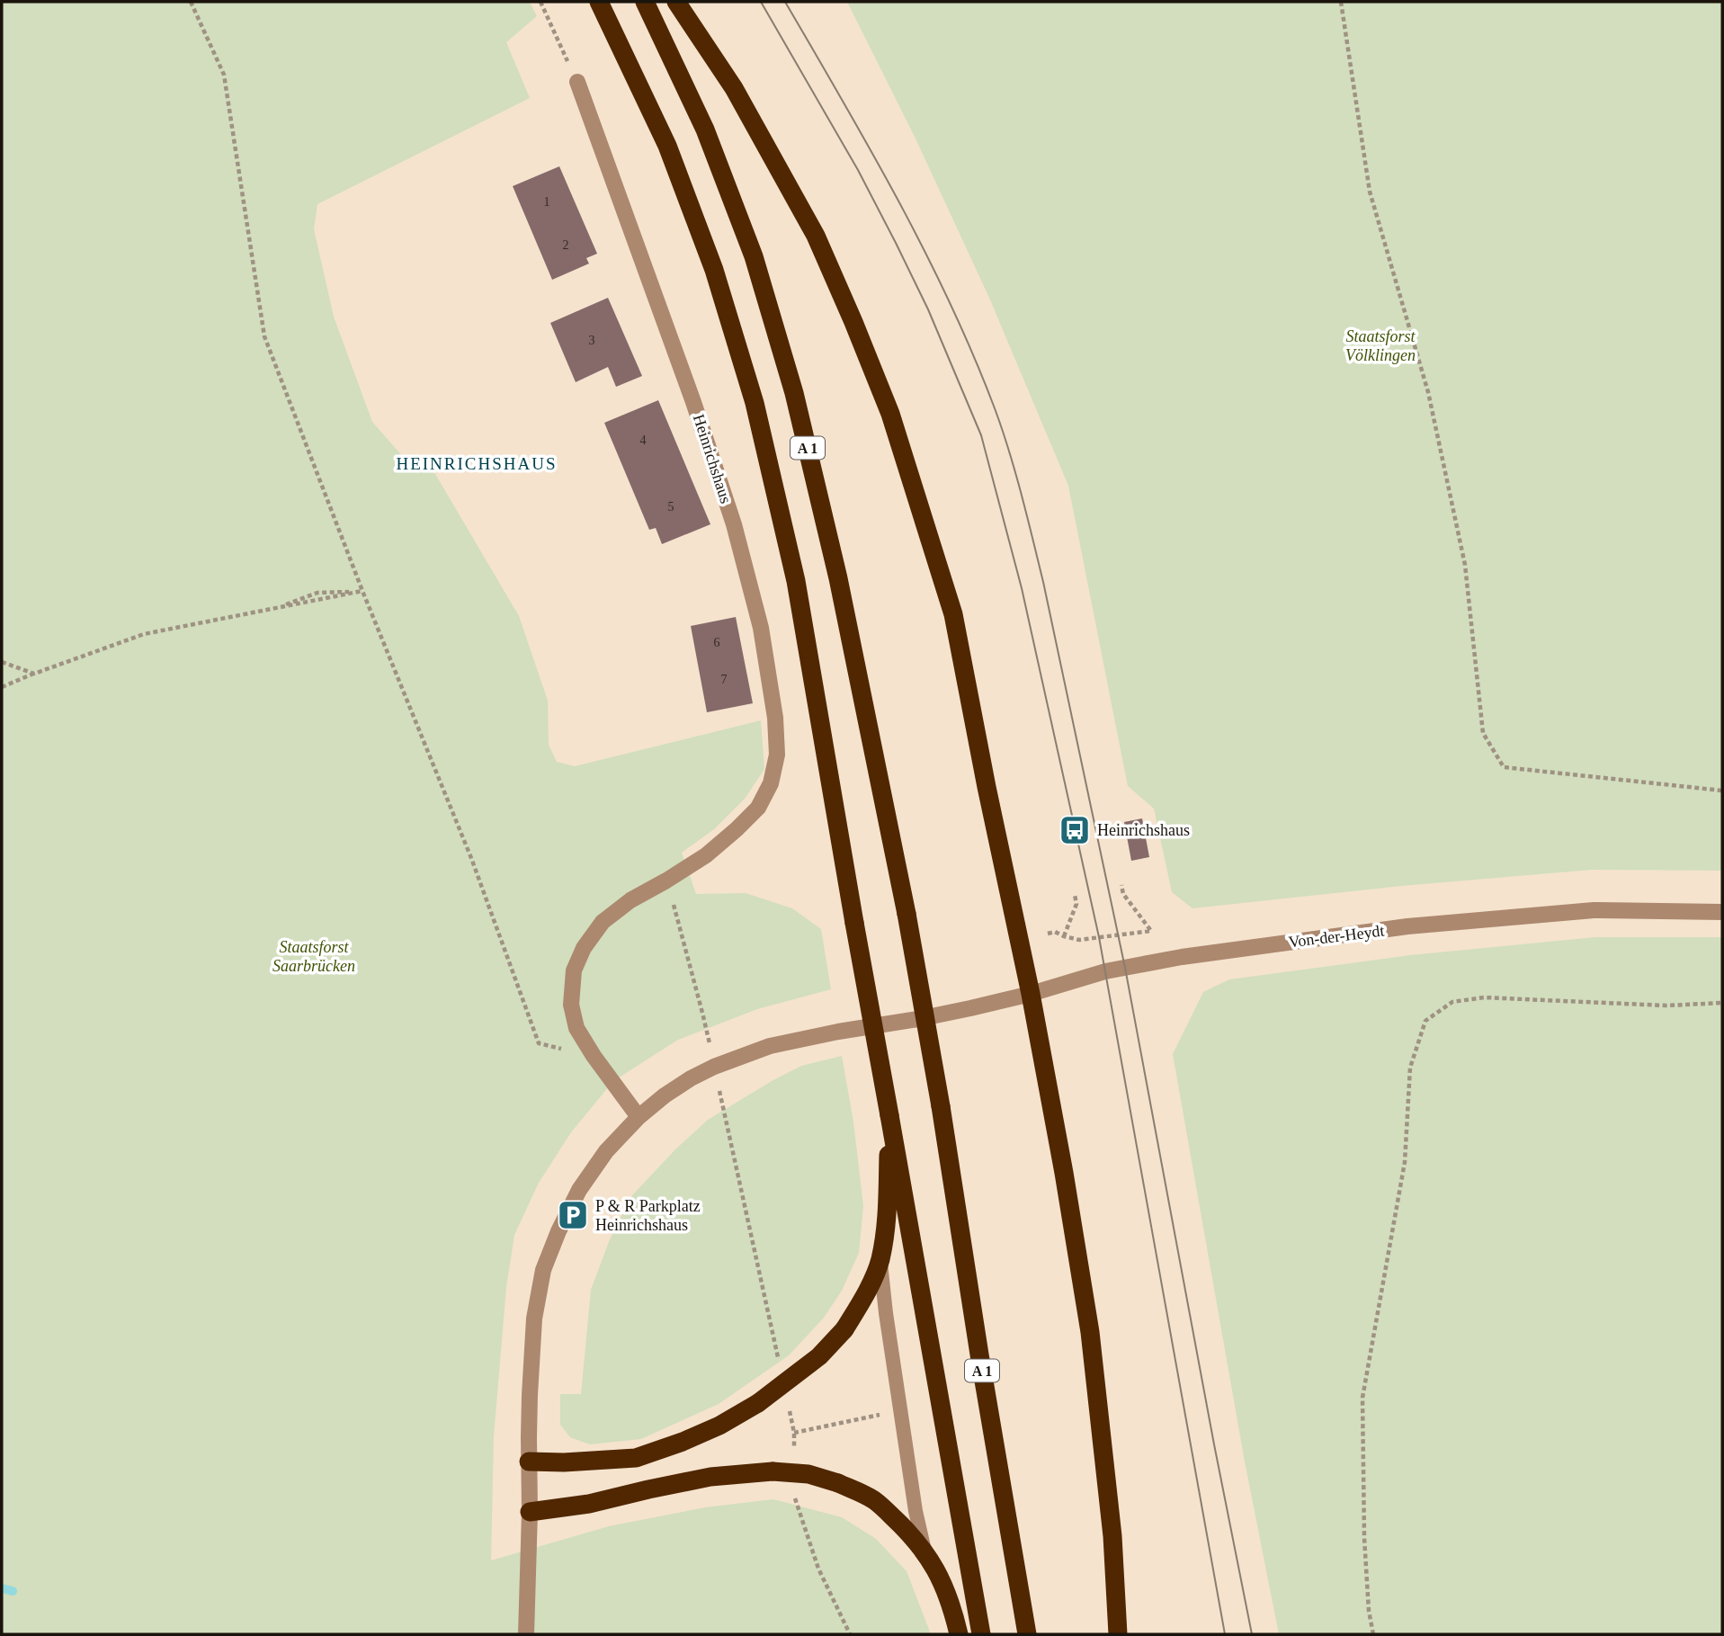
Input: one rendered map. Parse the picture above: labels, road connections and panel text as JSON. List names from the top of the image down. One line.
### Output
{"streets":{"highway":["A 1"],"street":["Heinrichshaus","Von-der-Heydt"]},"crossings":[["Heinrichshaus","Von-der-Heydt"]],"districts":["HEINRICHSHAUS"],"parks":["Staatsforst Völklingen","Staatsforst Saarbrücken"],"places":{"bus stop":["Heinrichshaus"],"parking":["P & R Parkplatz Heinrichshaus"]},"house_numbers":["1","2","3","4","5","6","7"]}
